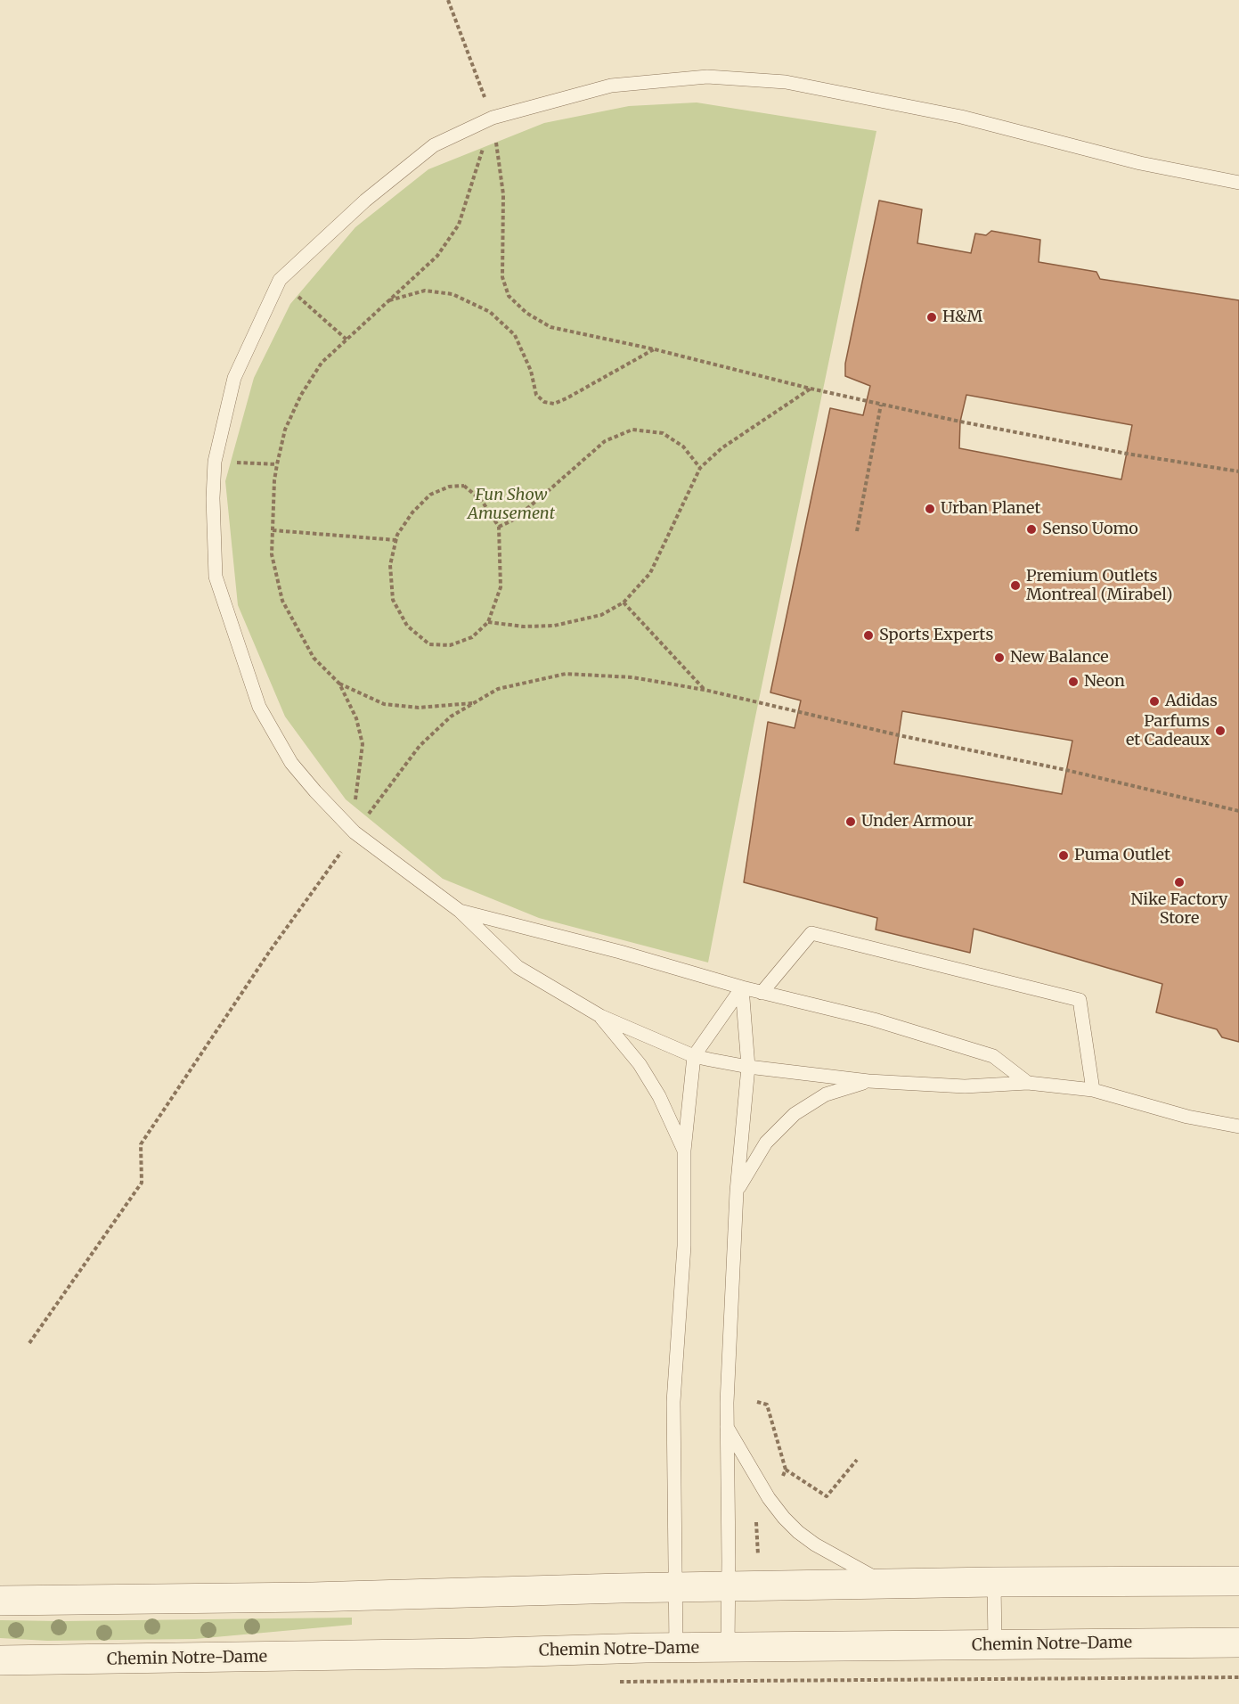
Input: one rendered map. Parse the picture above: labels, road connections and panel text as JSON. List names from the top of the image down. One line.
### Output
{"streets":{"street":["Chemin Notre-Dame"]},"parks":["Fun Show Amusement"],"places":["H&M","Urban Planet","Senso Uomo","Premium Outlets Montreal (Mirabel)","Sports Experts","New Balance","Neon","Adidas","Parfums et Cadeaux","Under Armour","Puma Outlet","Nike Factory Store"]}
